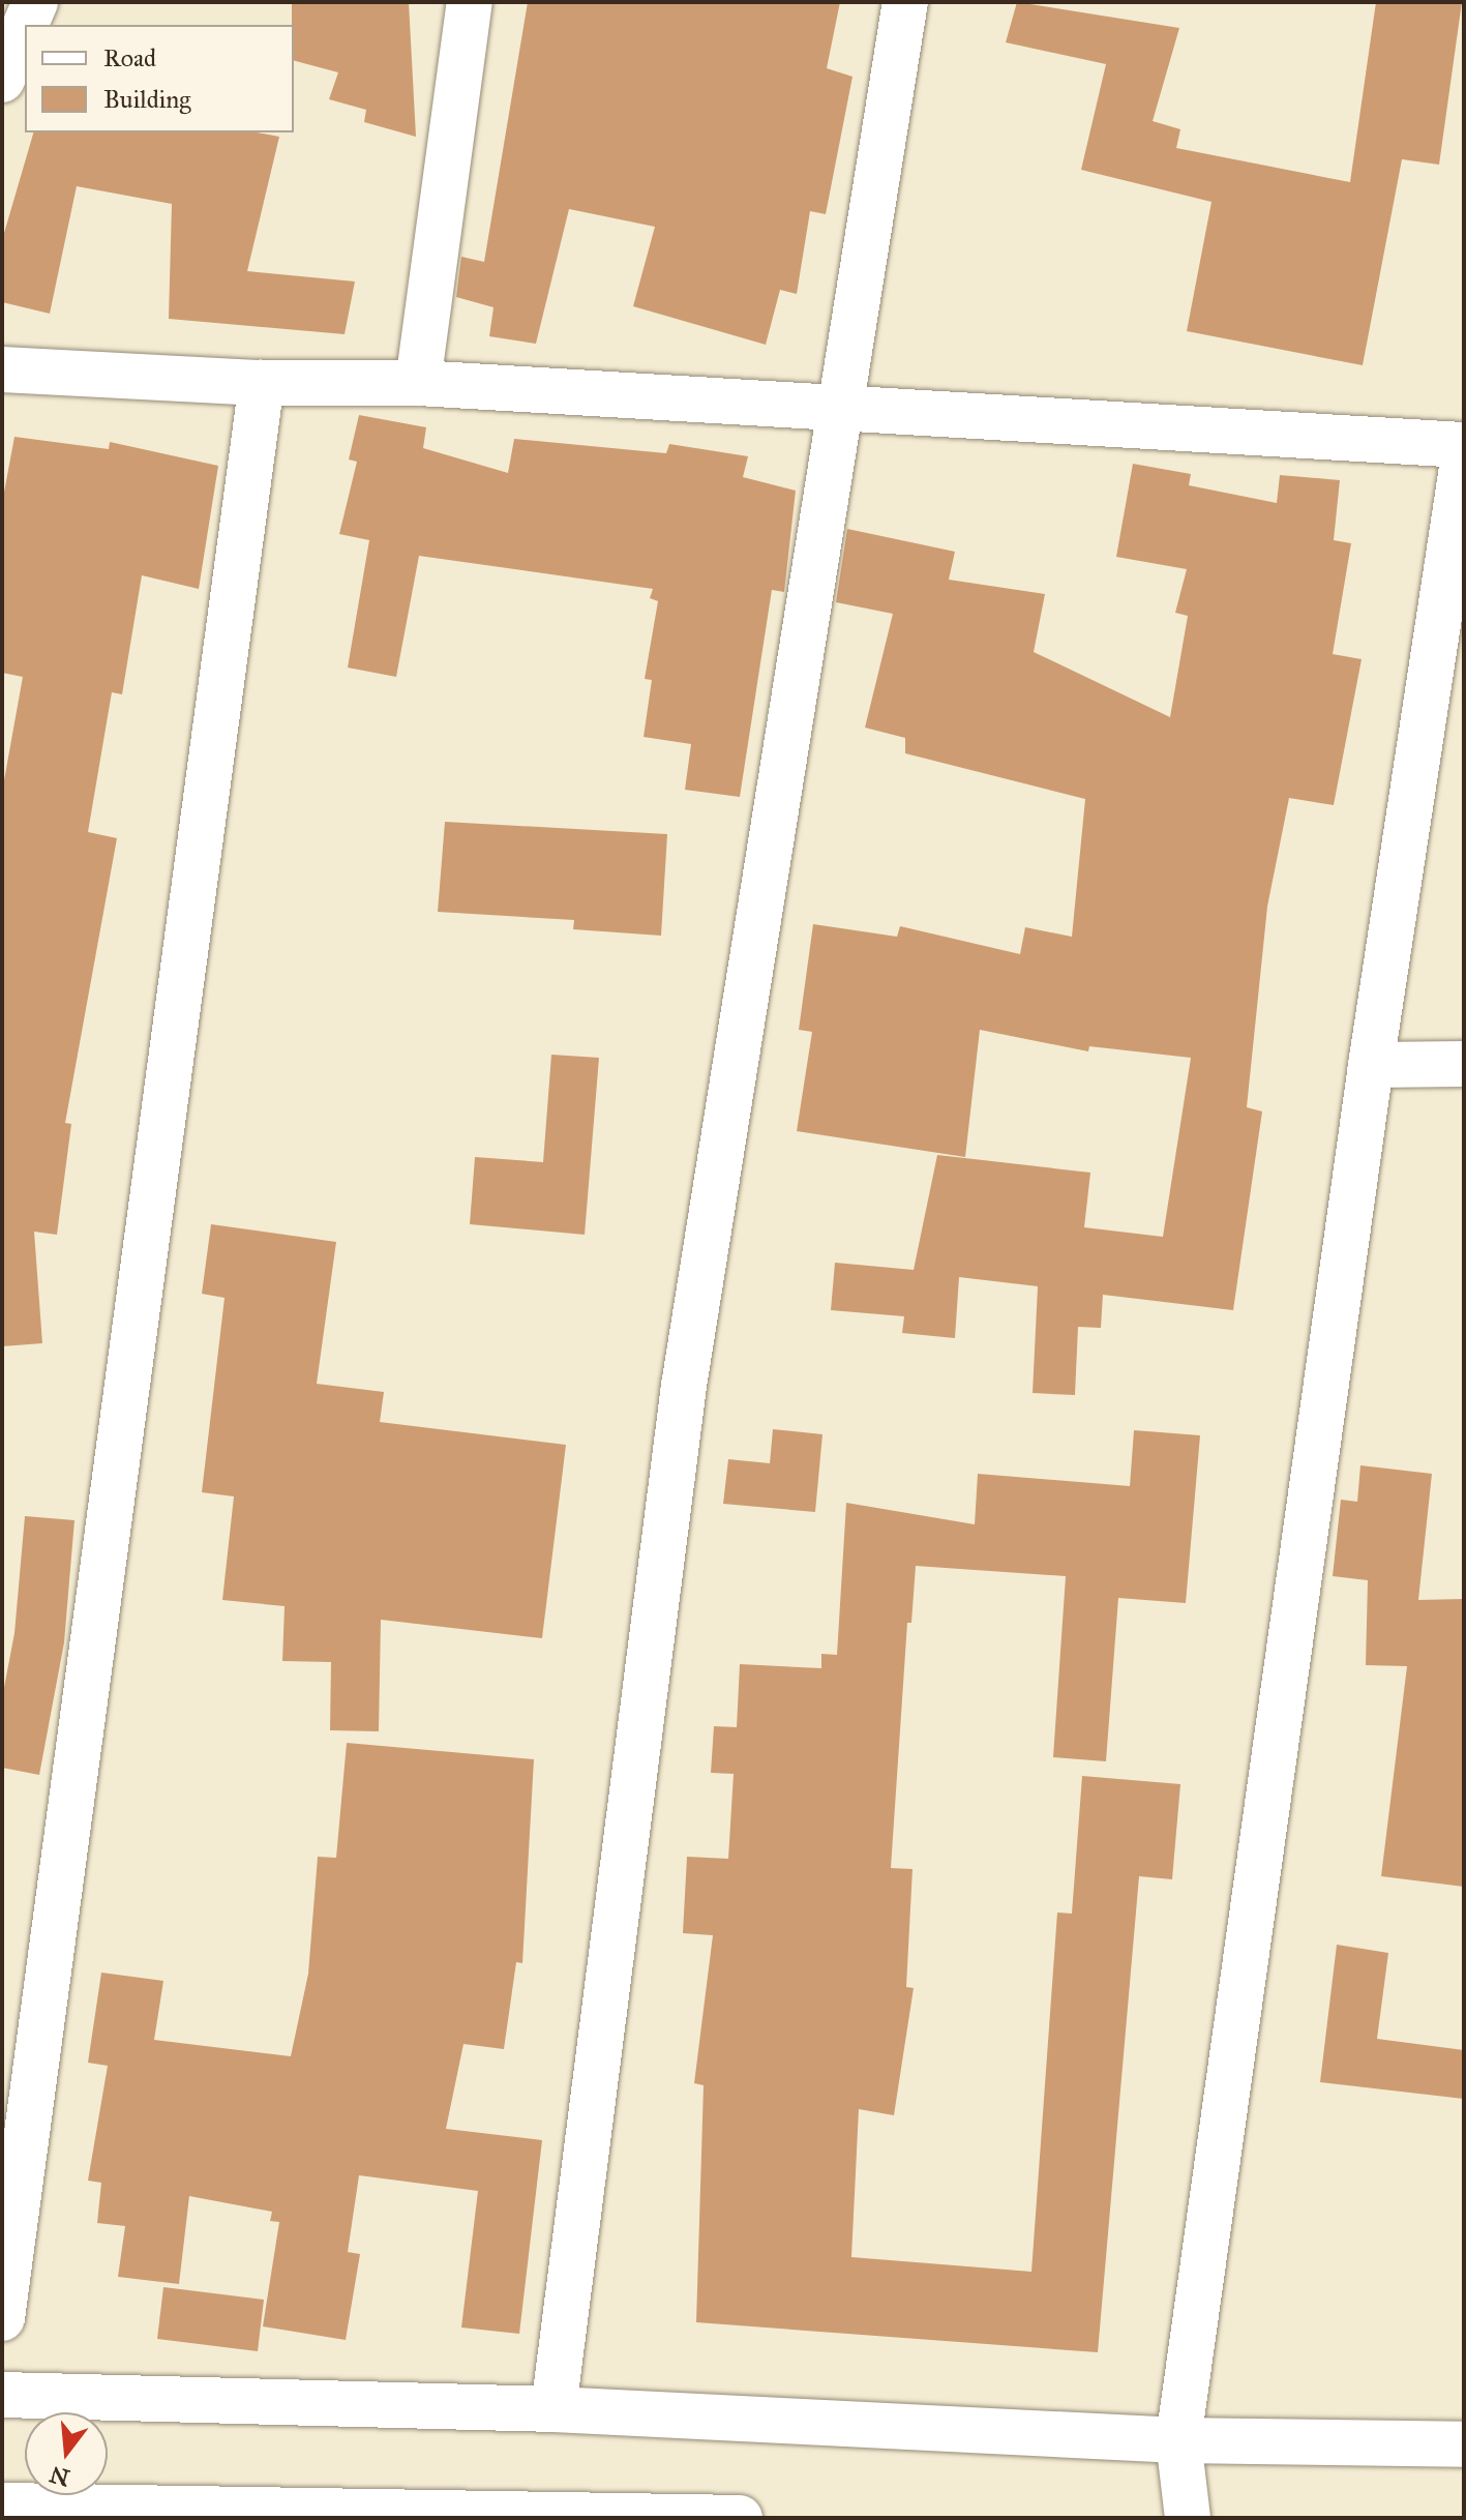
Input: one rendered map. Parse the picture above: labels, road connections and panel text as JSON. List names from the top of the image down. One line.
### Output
{"legend":["Road","Building"],"north":"bottom"}
